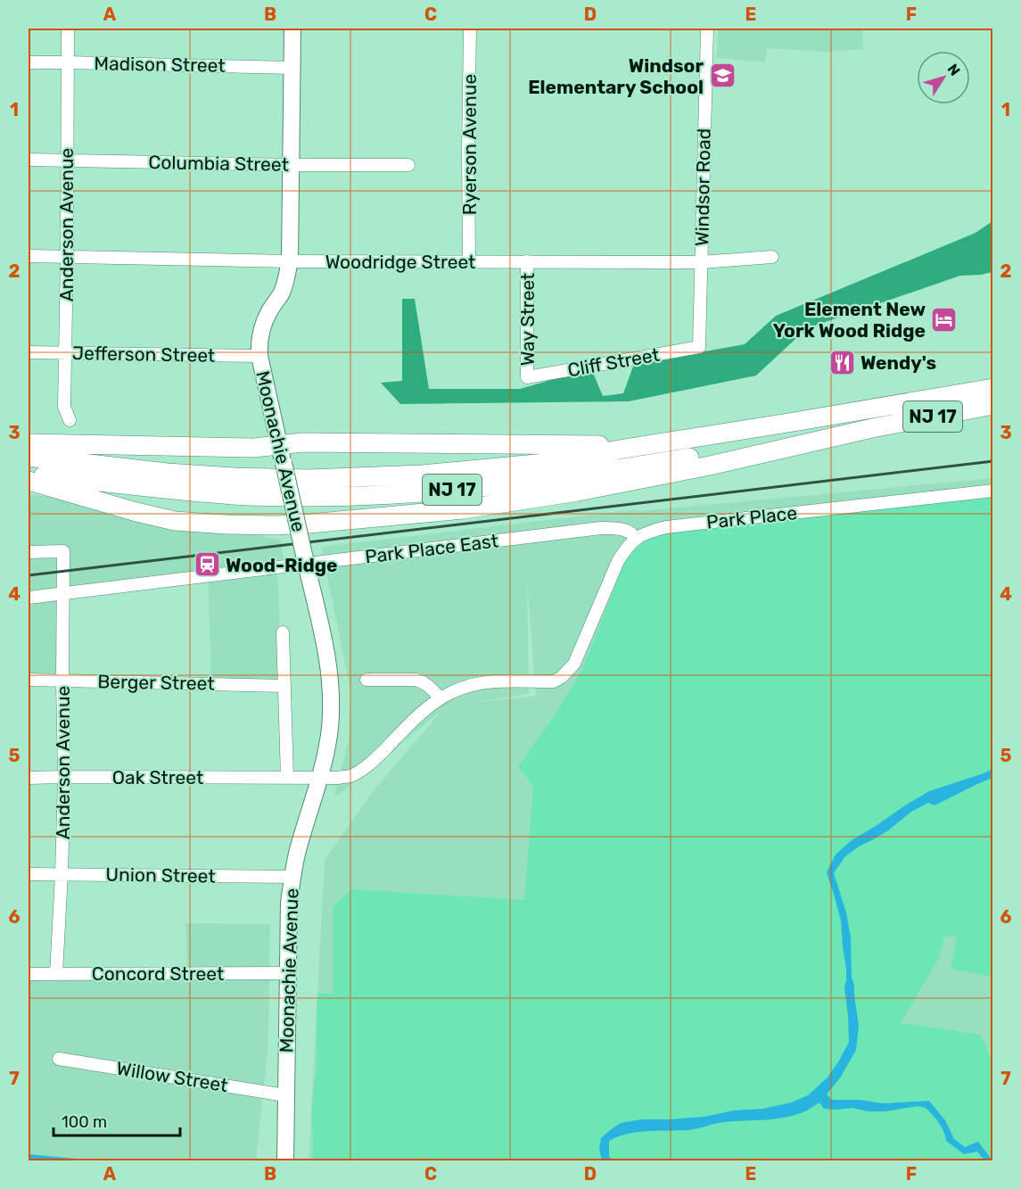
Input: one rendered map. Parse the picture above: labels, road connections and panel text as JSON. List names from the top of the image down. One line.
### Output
{"streets":{"highway":["NJ 17"],"main road":["Moonachie Avenue"],"street":["Madison Street","Ryerson Avenue","Columbia Street","Windsor Road","Anderson Avenue","Woodridge Street","Way Street","Jefferson Street","Cliff Street","Park Place","Park Place East","Berger Street","Oak Street","Union Street","Concord Street","Willow Street"]},"crossings":[["Madison Street","Anderson Avenue"],["Madison Street","Moonachie Avenue"],["Ryerson Avenue","Woodridge Street"],["Columbia Street","Anderson Avenue"],["Columbia Street","Moonachie Avenue"],["Windsor Road","Woodridge Street"],["Windsor Road","Cliff Street"],["Anderson Avenue","Woodridge Street"],["Anderson Avenue","Jefferson Street"],["Anderson Avenue","Park Place East"],["Anderson Avenue","Berger Street"],["Anderson Avenue","Oak Street"],["Anderson Avenue","Union Street"],["Anderson Avenue","Concord Street"],["Woodridge Street","Way Street"],["Woodridge Street","Moonachie Avenue"],["Way Street","Cliff Street"],["Jefferson Street","Moonachie Avenue"],["Moonachie Avenue","Oak Street"],["Moonachie Avenue","Union Street"],["Moonachie Avenue","Concord Street"],["Moonachie Avenue","Willow Street"],["Park Place","Park Place East"],["Park Place","Oak Street"],["Park Place East","Oak Street"]],"places":{"school or university":["Windsor Elementary School"],"hotel":["Element New York Wood Ridge"],"restaurant":["Wendy's"],"station":["Wood-Ridge"]},"scale_bar":"100 m","north":"top right","grid":{"columns":["A","B","C","D","E","F"],"rows":["1","2","3","4","5","6","7"]}}
